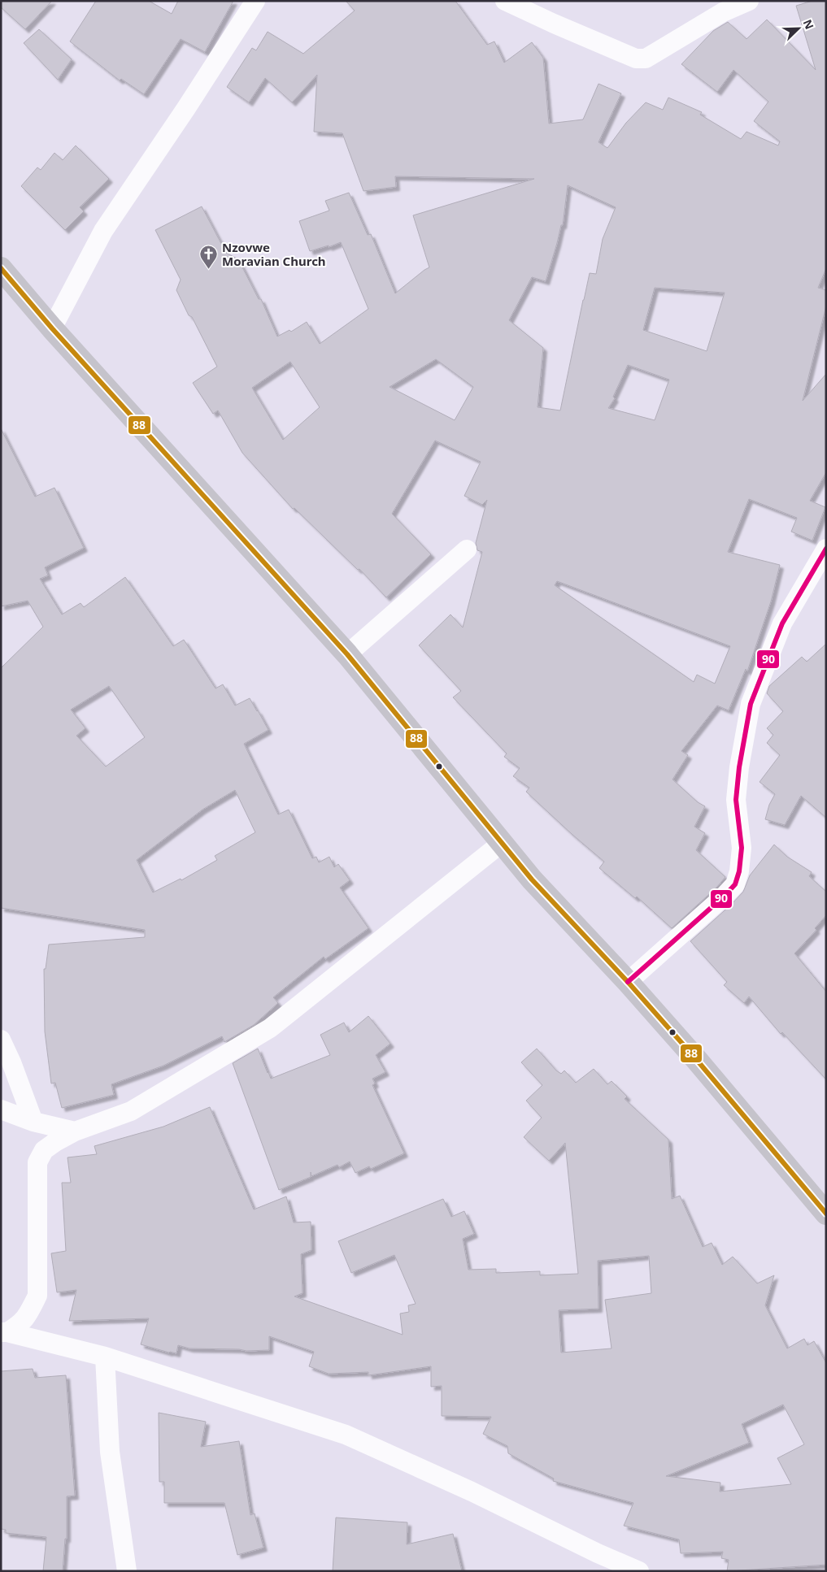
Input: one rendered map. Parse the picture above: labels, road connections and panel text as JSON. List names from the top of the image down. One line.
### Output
{"places":{"church":["Nzovwe Moravian Church"]},"lines":["transit line 88","transit line 90"],"north":"top right"}
